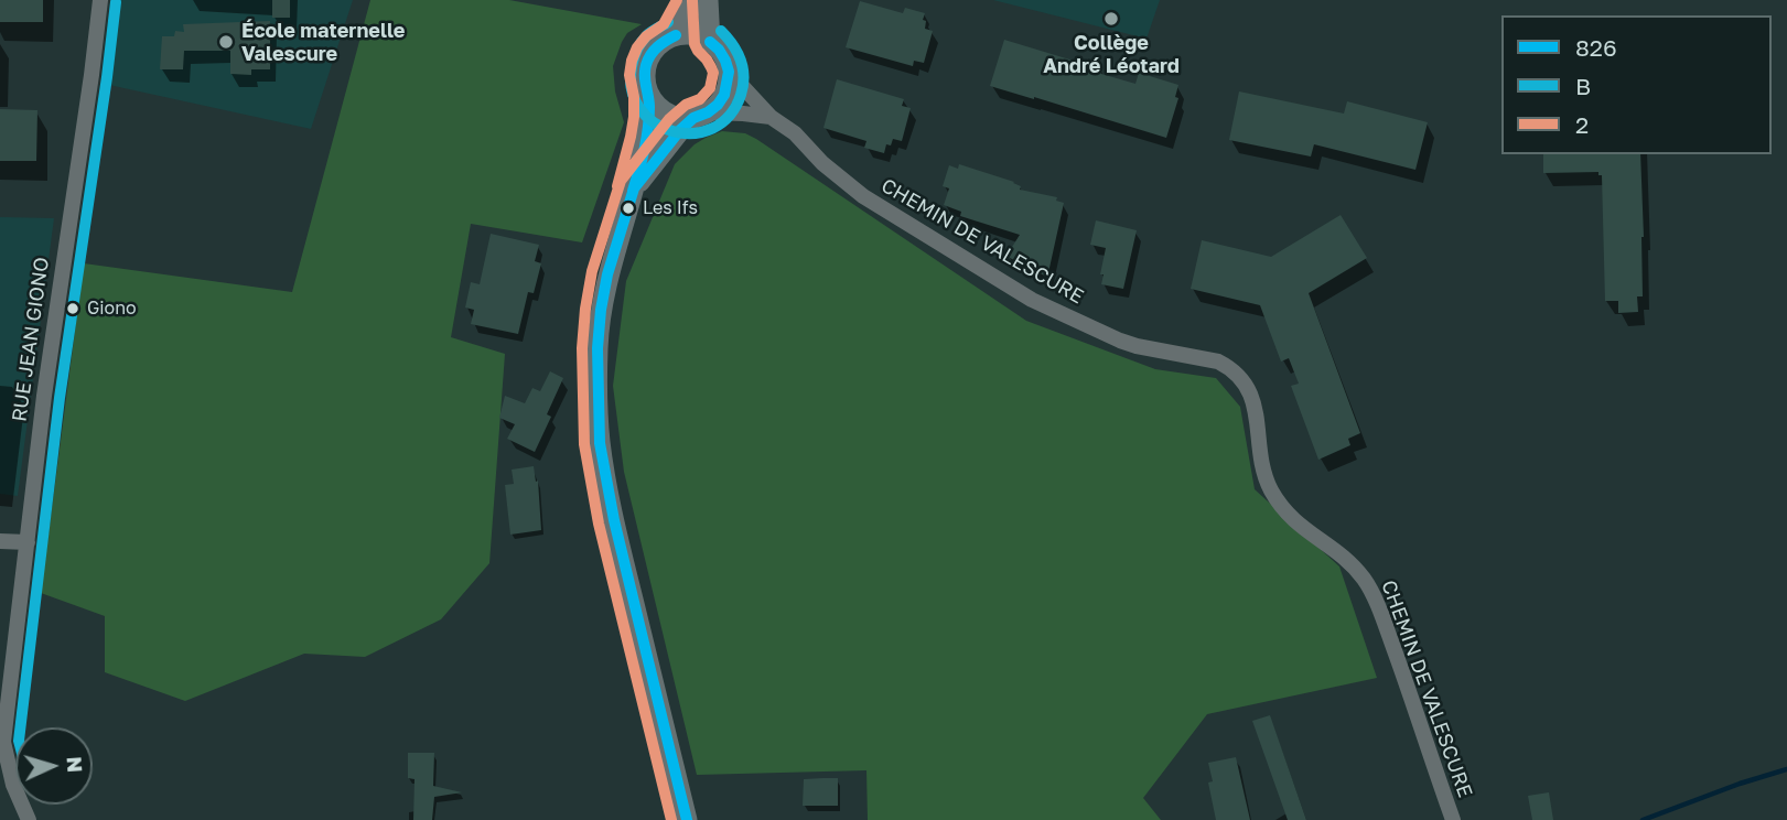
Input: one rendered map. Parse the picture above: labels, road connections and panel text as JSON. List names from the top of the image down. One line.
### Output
{"streets":{"street":["CHEMIN DE VALESCURE","RUE JEAN GIONO"]},"places":["Collège André Léotard","École maternelle Valescure","Les Ifs","Giono"],"lines":["transit line 2","transit line B","transit line 826"],"legend":["826","B","2"],"north":"right"}
